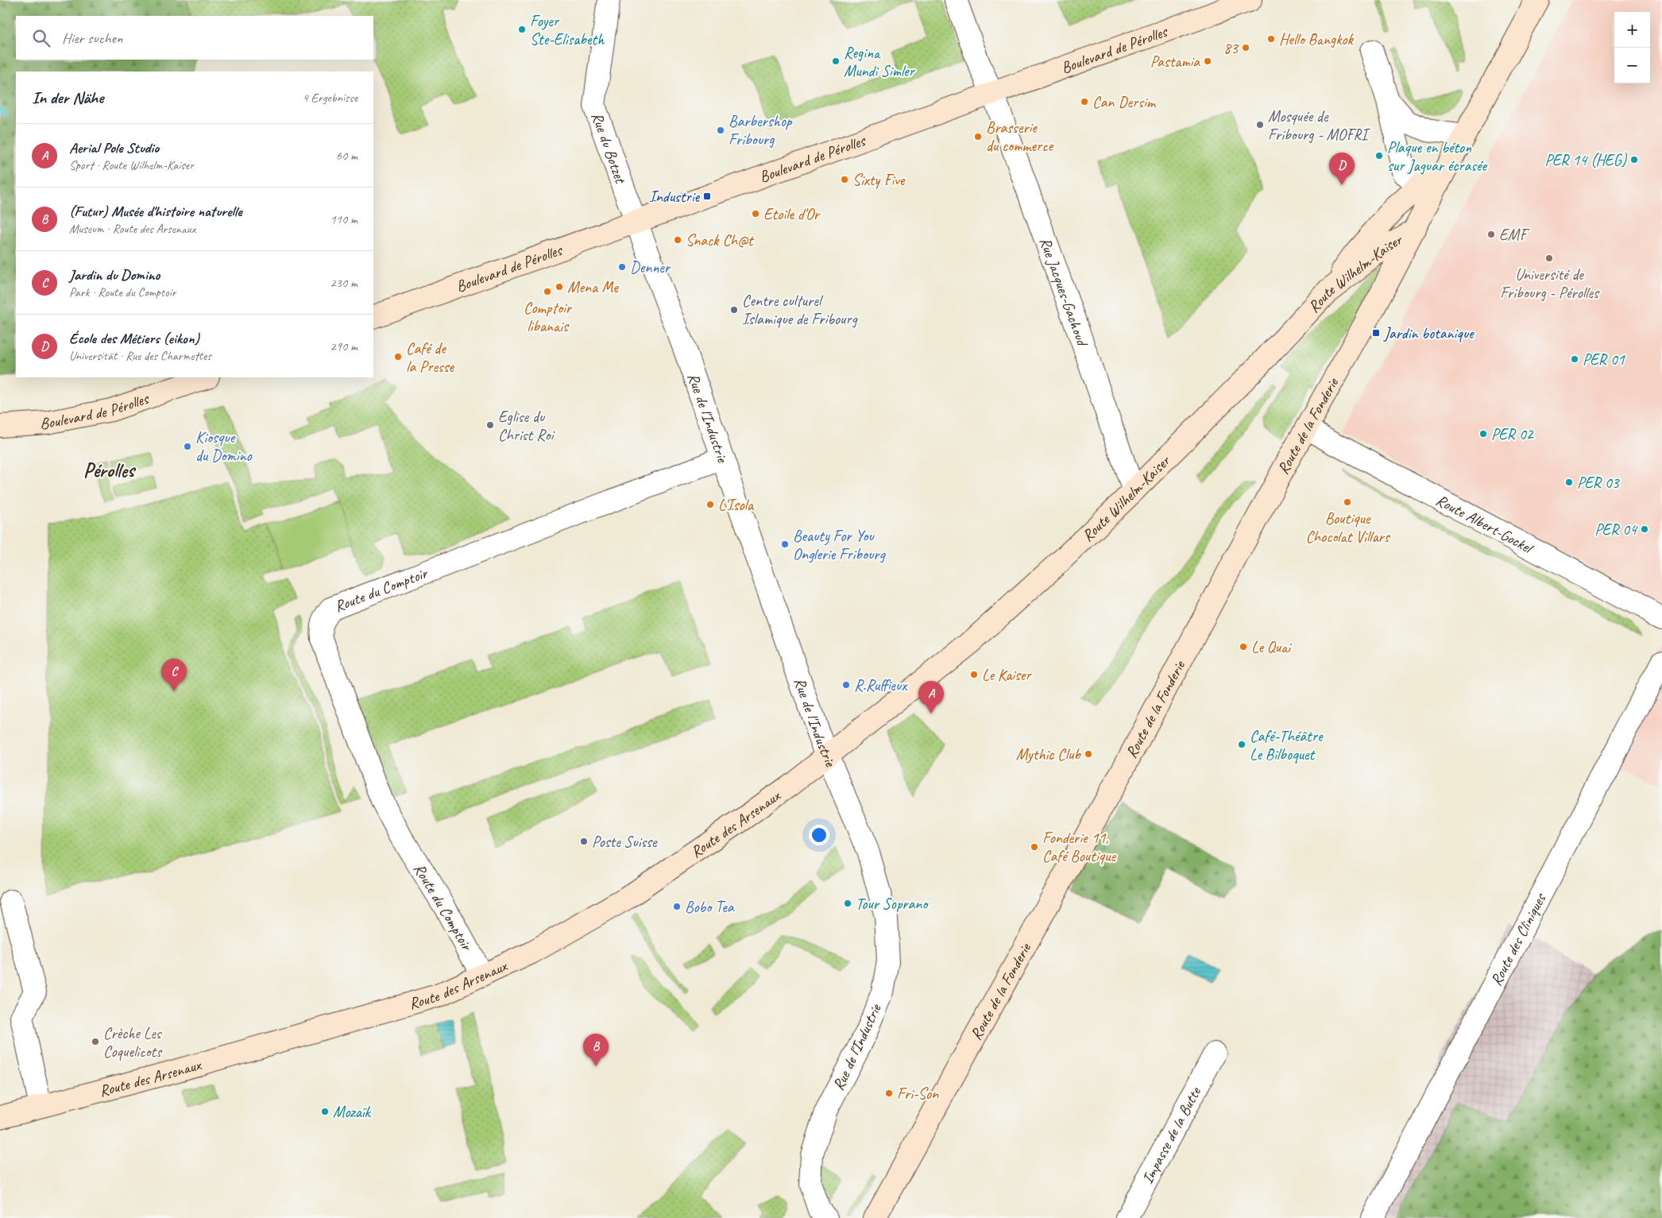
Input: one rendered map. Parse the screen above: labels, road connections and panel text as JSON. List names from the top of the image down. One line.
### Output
{"streets":{"main road":["Boulevard de Pérolles","Route Wilhelm-Kaiser","Route de la Fonderie","Route des Arsenaux"],"street":["Rue du Botzet","Rue Jacques-Gachoud","Rue de l'Industrie","Route Albert-Gockel","Route du Comptoir","Route des Cliniques","Impasse de la Butte"]},"crossings":[["Boulevard de Pérolles","Rue du Botzet"],["Boulevard de Pérolles","Rue Jacques-Gachoud"],["Boulevard de Pérolles","Rue de l'Industrie"],["Rue du Botzet","Rue de l'Industrie"],["Route Wilhelm-Kaiser","Rue Jacques-Gachoud"],["Route Wilhelm-Kaiser","Rue de l'Industrie"],["Route Wilhelm-Kaiser","Route de la Fonderie"],["Route Wilhelm-Kaiser","Route des Arsenaux"],["Rue de l'Industrie","Route du Comptoir"],["Rue de l'Industrie","Route des Arsenaux"],["Route de la Fonderie","Route Albert-Gockel"],["Route du Comptoir","Route des Arsenaux"]],"districts":["Pérolles"],"places":{"other":["Foyer Ste-Elisabeth","Hello Bangkok","83","Regina Mundi Simler","Pastamia","Can Dersim","Mosquée de Fribourg - MOFRI","Barbershop Fribourg","Brasserie du commerce","Plaque en béton sur Jaguar écrasée","PER 14 (HEG)","Sixty Five","Etoile d'Or","EMF","Snack Ch@t","Université de Fribourg - Pérolles","Denner","Mena Me","Comptoir libanais","Centre culturel Islamique de Fribourg","Café de la Presse","PER 01","Eglise du Christ Roi","PER 02","Kiosque du Domino","PER 03","Boutique Chocolat Villars","L'Isola","PER 04","Beauty For You Onglerie Fribourg","Le Quai","Le Kaiser","R.Ruffieux","Café-Théâtre Le Bilboquet","Mythic Club","Poste Suisse","Fonderie 11, Café Boutique","Tour Soprano","Bobo Tea","Crèche Les Coquelicots","Fri-Son","Mozaïk"],"transit":["Industrie","Jardin botanique"]},"page":{"map_buttons":["+","−"],"search":"Hier suchen","heading":["In der Nähe","4 Ergebnisse"],"list":[{"mark":"A","name":"Aerial Pole Studio","note":"Sport · Route Wilhelm-Kaiser","value":"60 m"},{"mark":"B","name":"(Futur) Musée d'histoire naturelle","note":"Museum · Route des Arsenaux","value":"110 m"},{"mark":"C","name":"Jardin du Domino","note":"Park · Route du Comptoir","value":"230 m"},{"mark":"D","name":"École des Métiers (eikon)","note":"Universität · Rue des Charmettes","value":"290 m"}],"pins":["D","C","A","B"]}}
